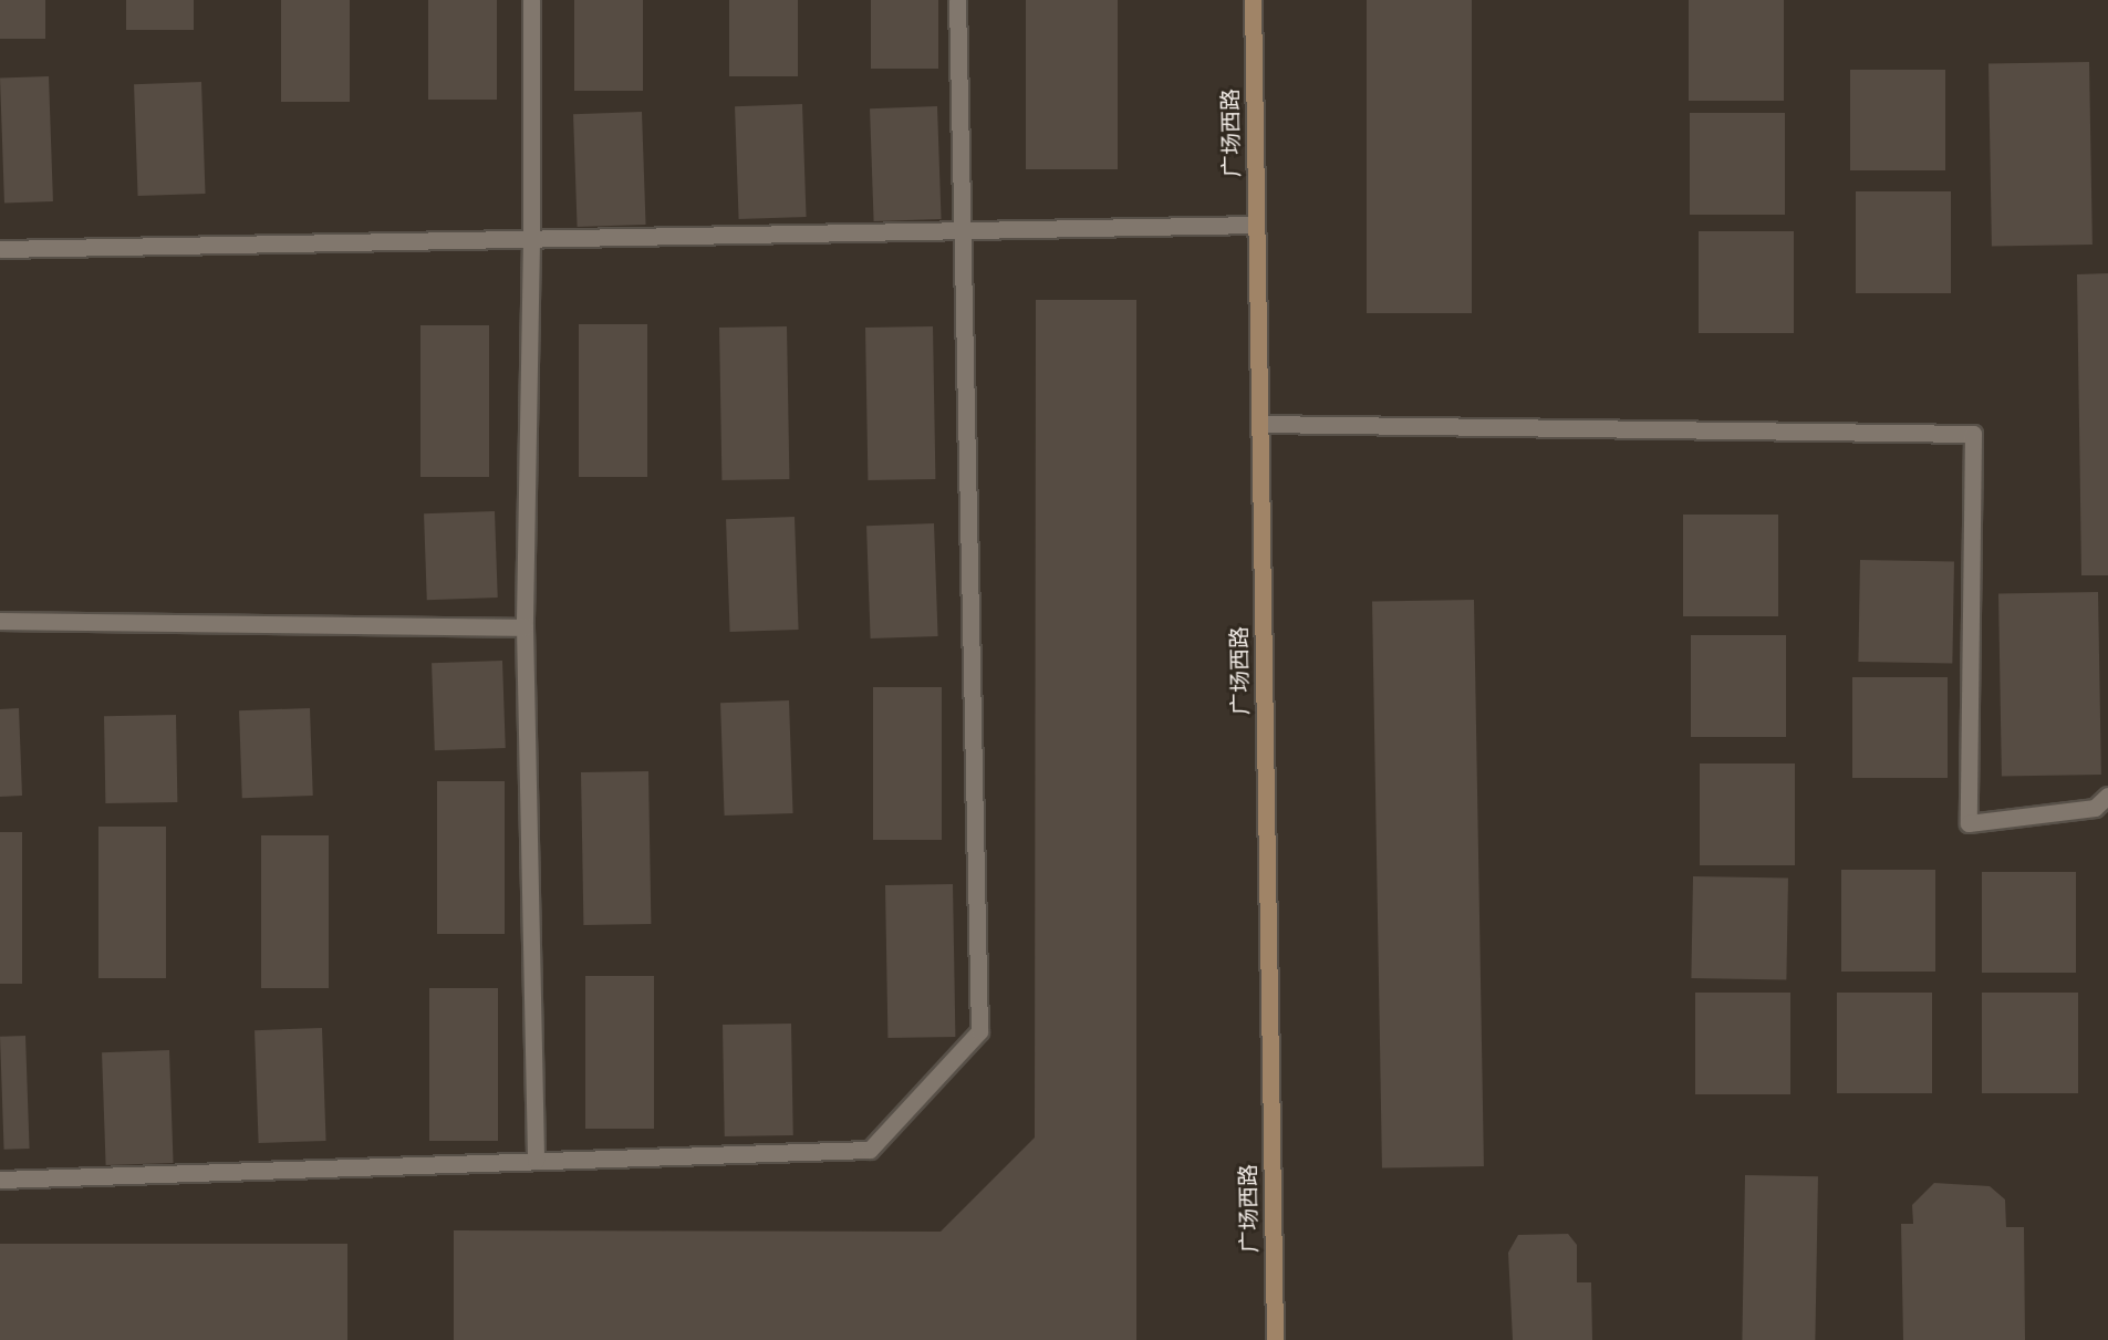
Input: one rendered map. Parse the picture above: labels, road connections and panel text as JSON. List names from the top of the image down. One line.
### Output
{"streets":{"main road":["广场西路"]}}
